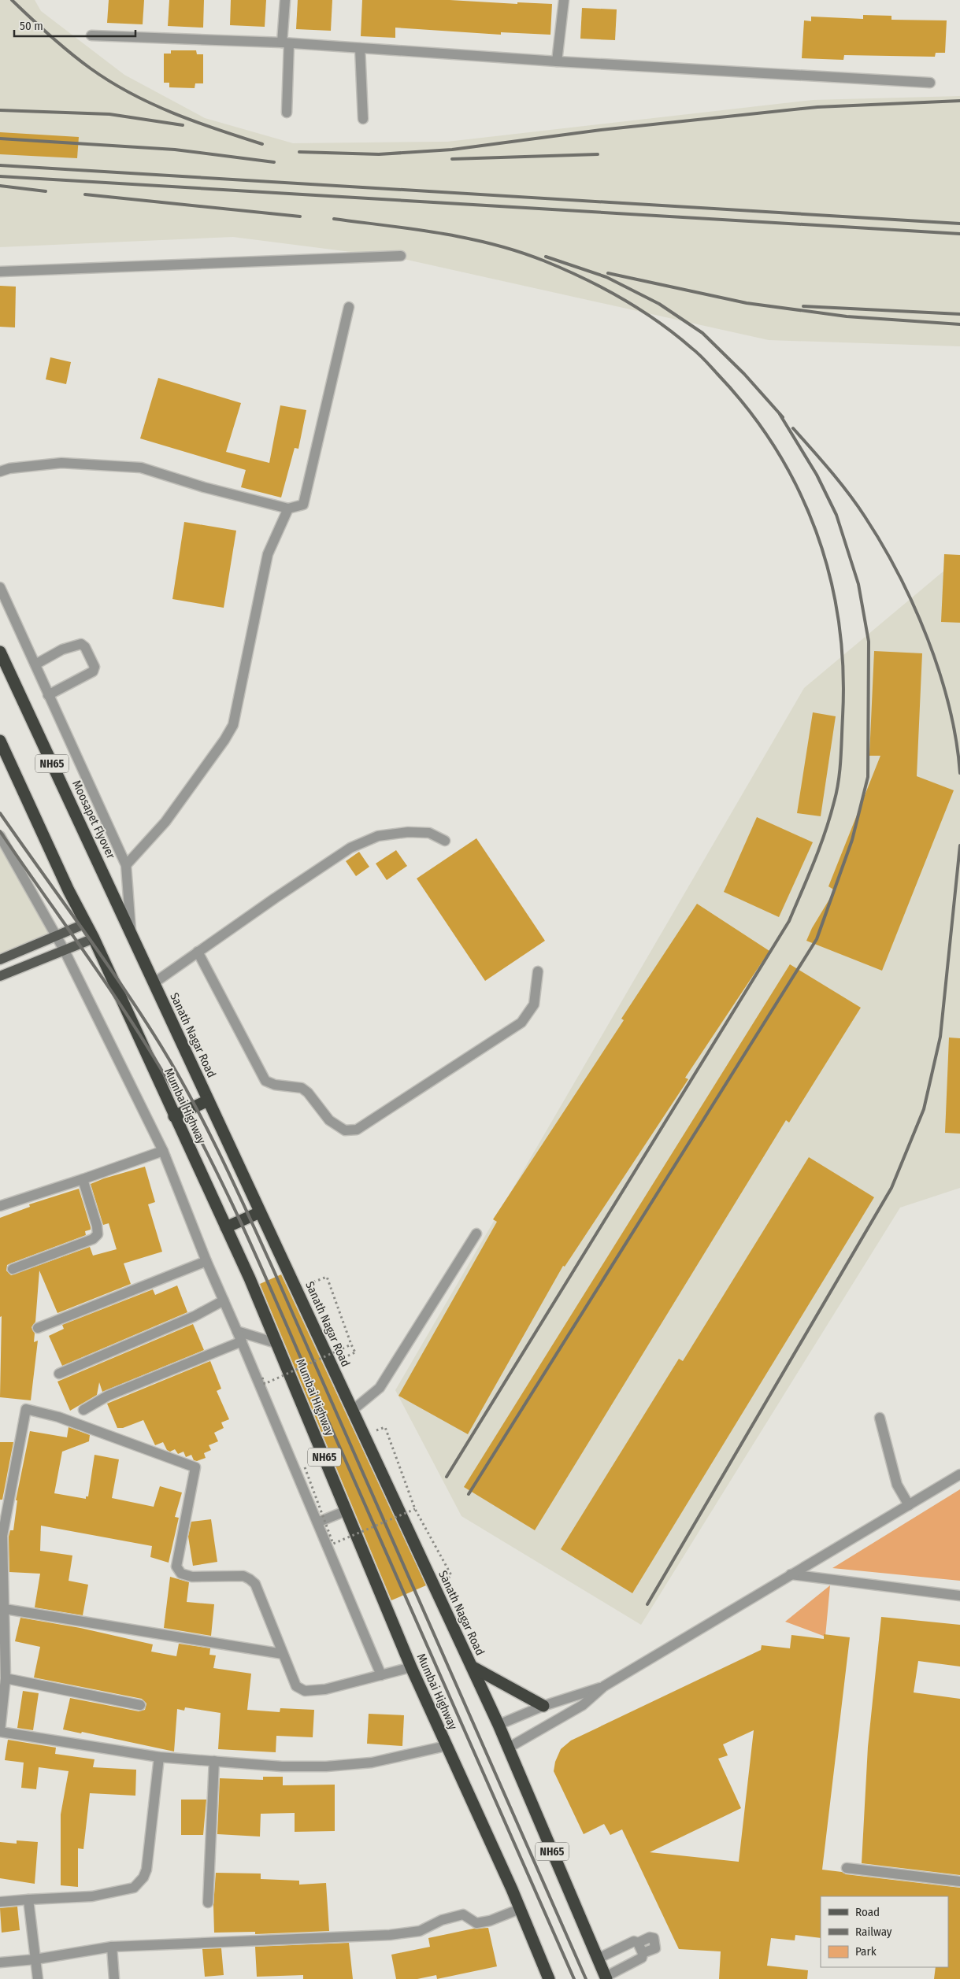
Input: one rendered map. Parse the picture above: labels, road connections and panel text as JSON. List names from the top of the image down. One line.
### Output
{"streets":{"highway":["NH65","Moosapet Flyover","Sanath Nagar Road","Mumbai Highway"]},"crossings":[["NH65","Sanath Nagar Road"],["NH65","Mumbai Highway"],["Moosapet Flyover","Sanath Nagar Road"]],"legend":["Road","Railway","Park"],"scale_bar":"50 m"}
